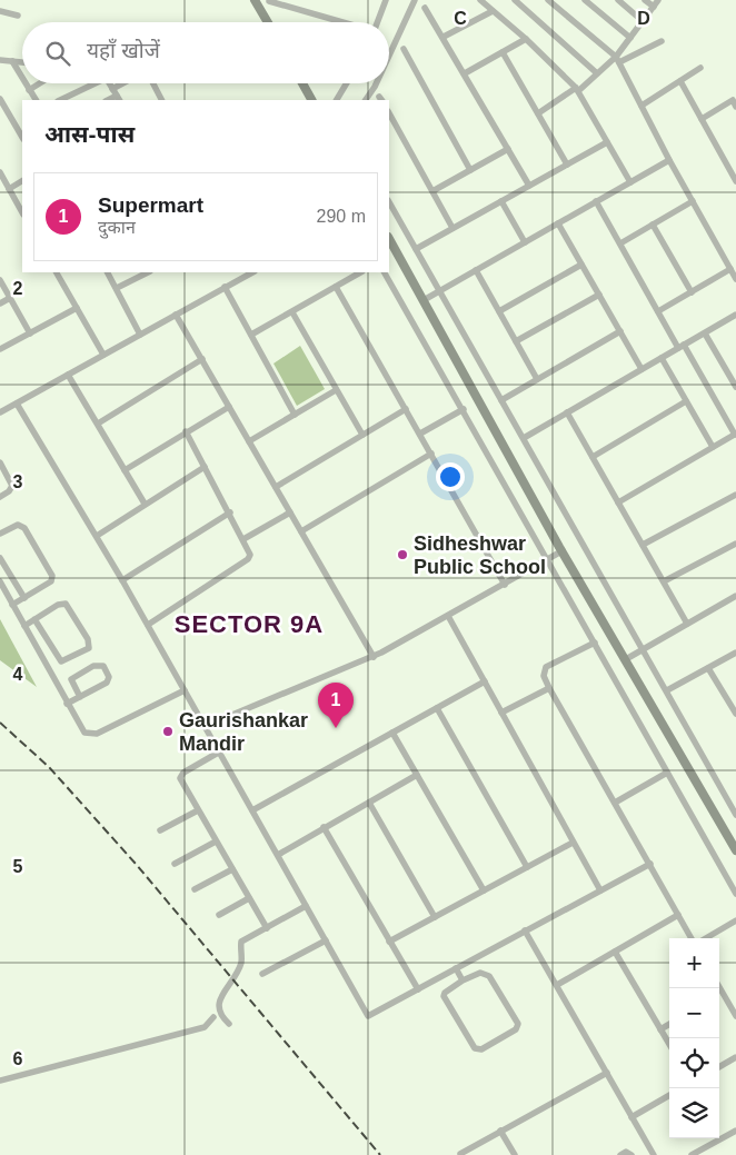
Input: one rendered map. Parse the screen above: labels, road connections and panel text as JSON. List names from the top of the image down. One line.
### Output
{"districts":["SECTOR 9A"],"places":["Sidheshwar Public School","Gaurishankar Mandir"],"page":{"search":"यहाँ खोजें","heading":"आस-पास","list":[{"mark":"1","name":"Supermart","note":"दुकान","value":"290 m"}],"pins":"1","map_buttons":["+","−"]},"grid":{"columns":["C","D"],"rows":["2","3","4","5","6"]}}
